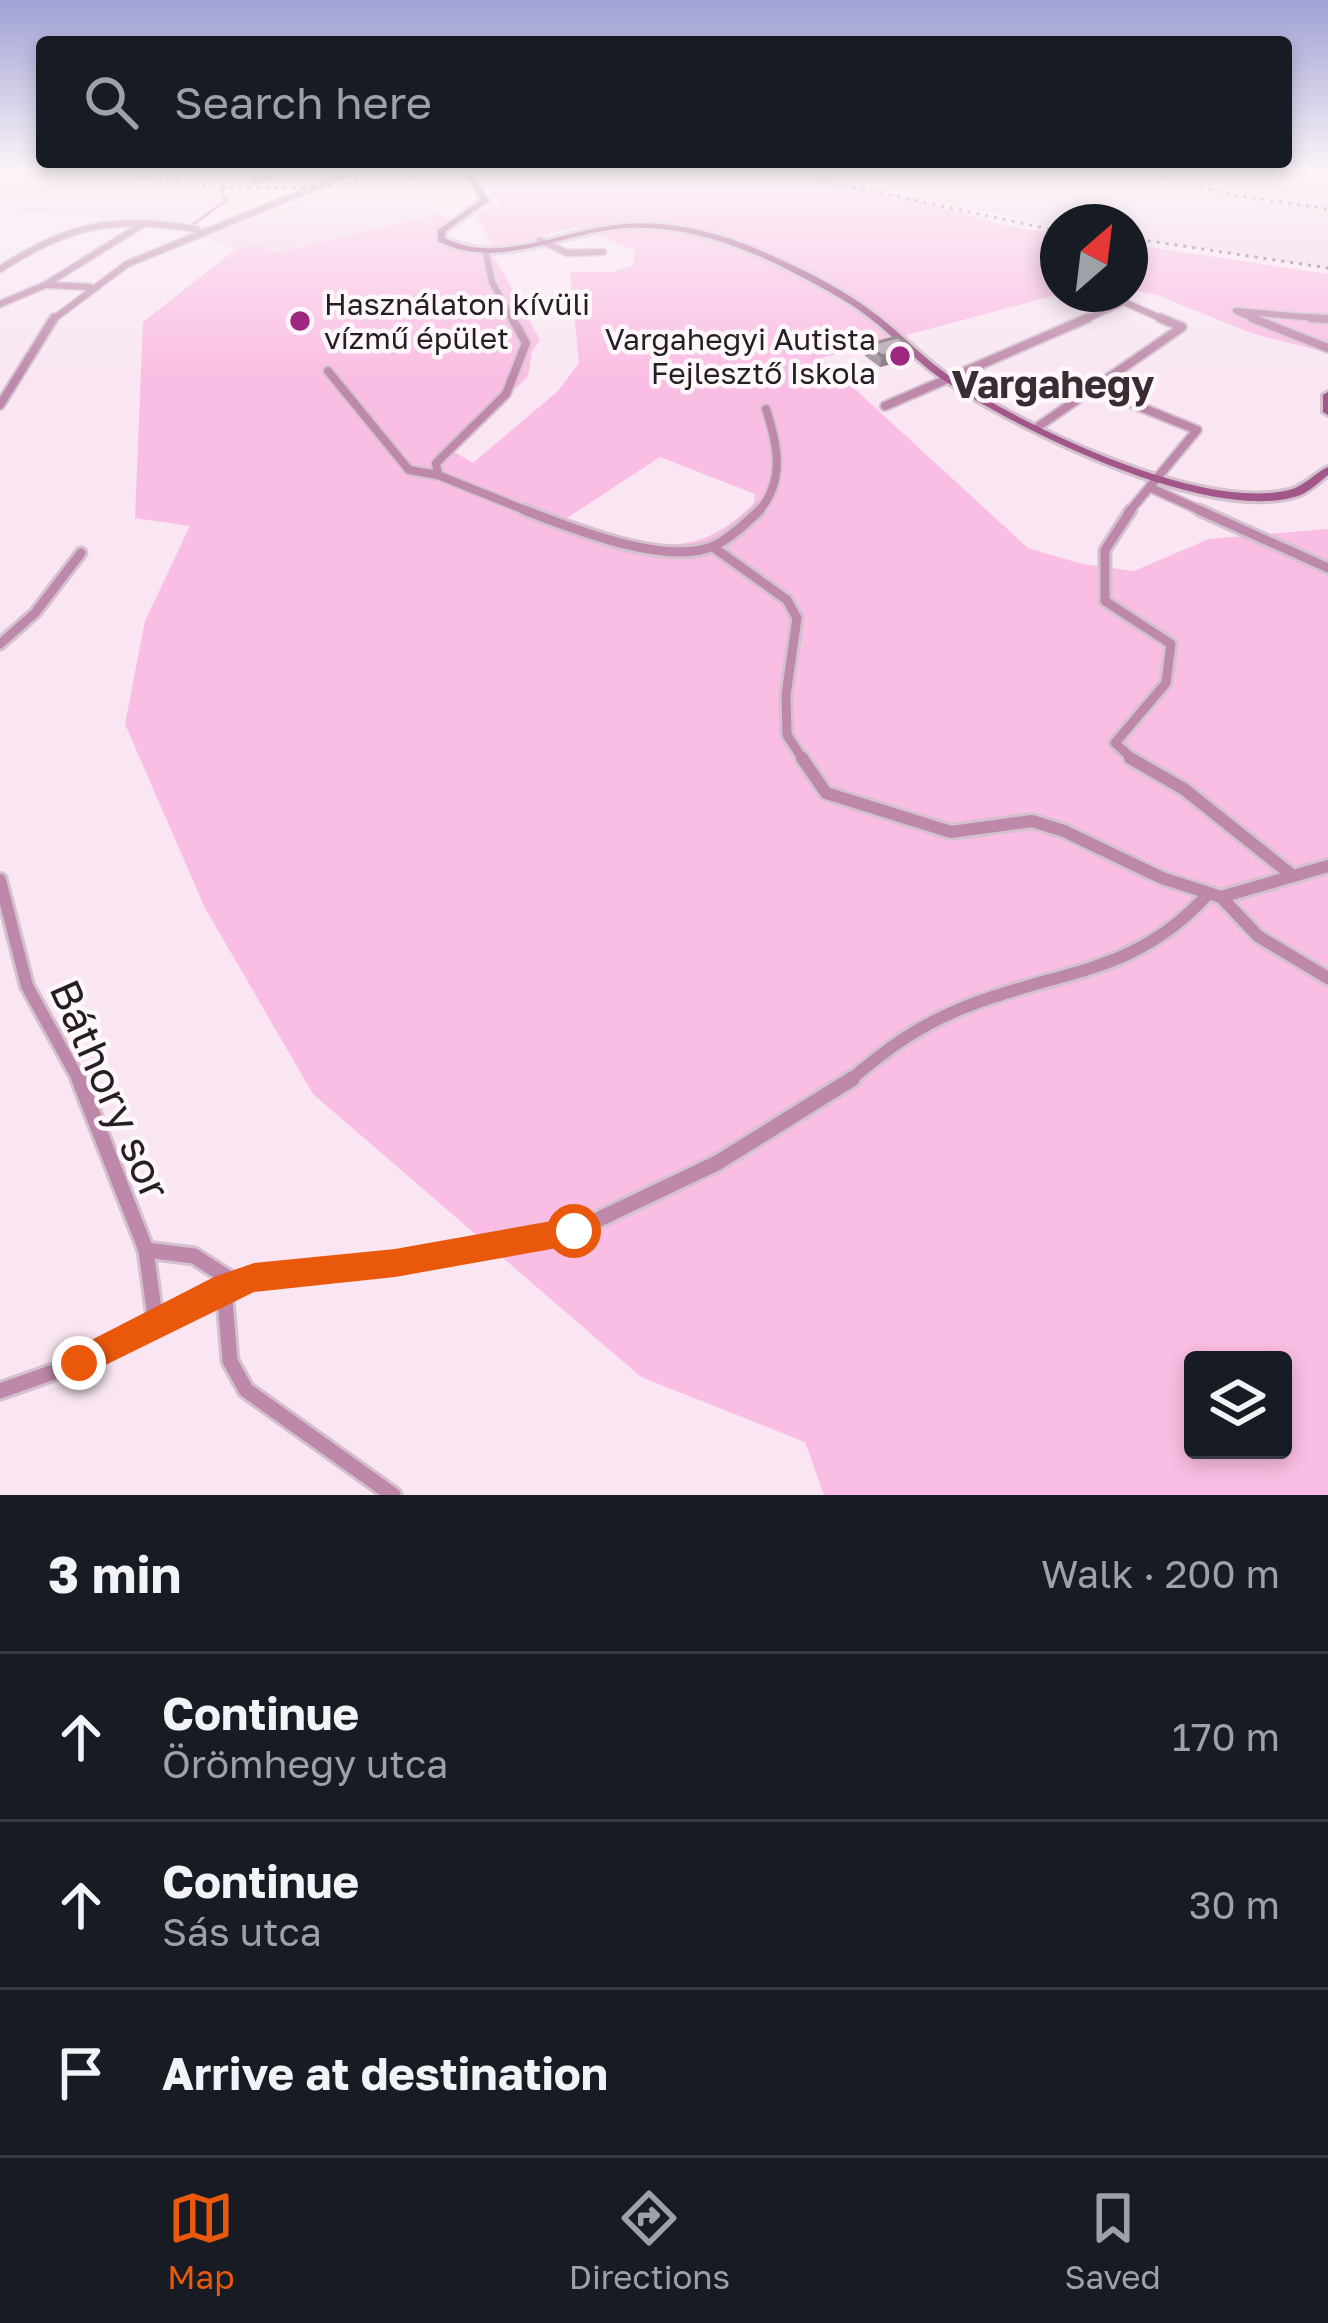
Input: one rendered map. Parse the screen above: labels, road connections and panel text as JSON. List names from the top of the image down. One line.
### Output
{"streets":{"street":["Báthory sor"]},"districts":["Vargahegy"],"places":["Használaton kívüli vízmű épület","Vargahegyi Autista Fejlesztő Iskola"],"north":"top right","page":{"search":"Search here","heading":["3 min","Walk · 200 m"],"list":[["Continue","Örömhegy utca","170 m"],["Continue","Sás utca","30 m"],"Arrive at destination"],"nav":["Map","Directions","Saved"]}}
